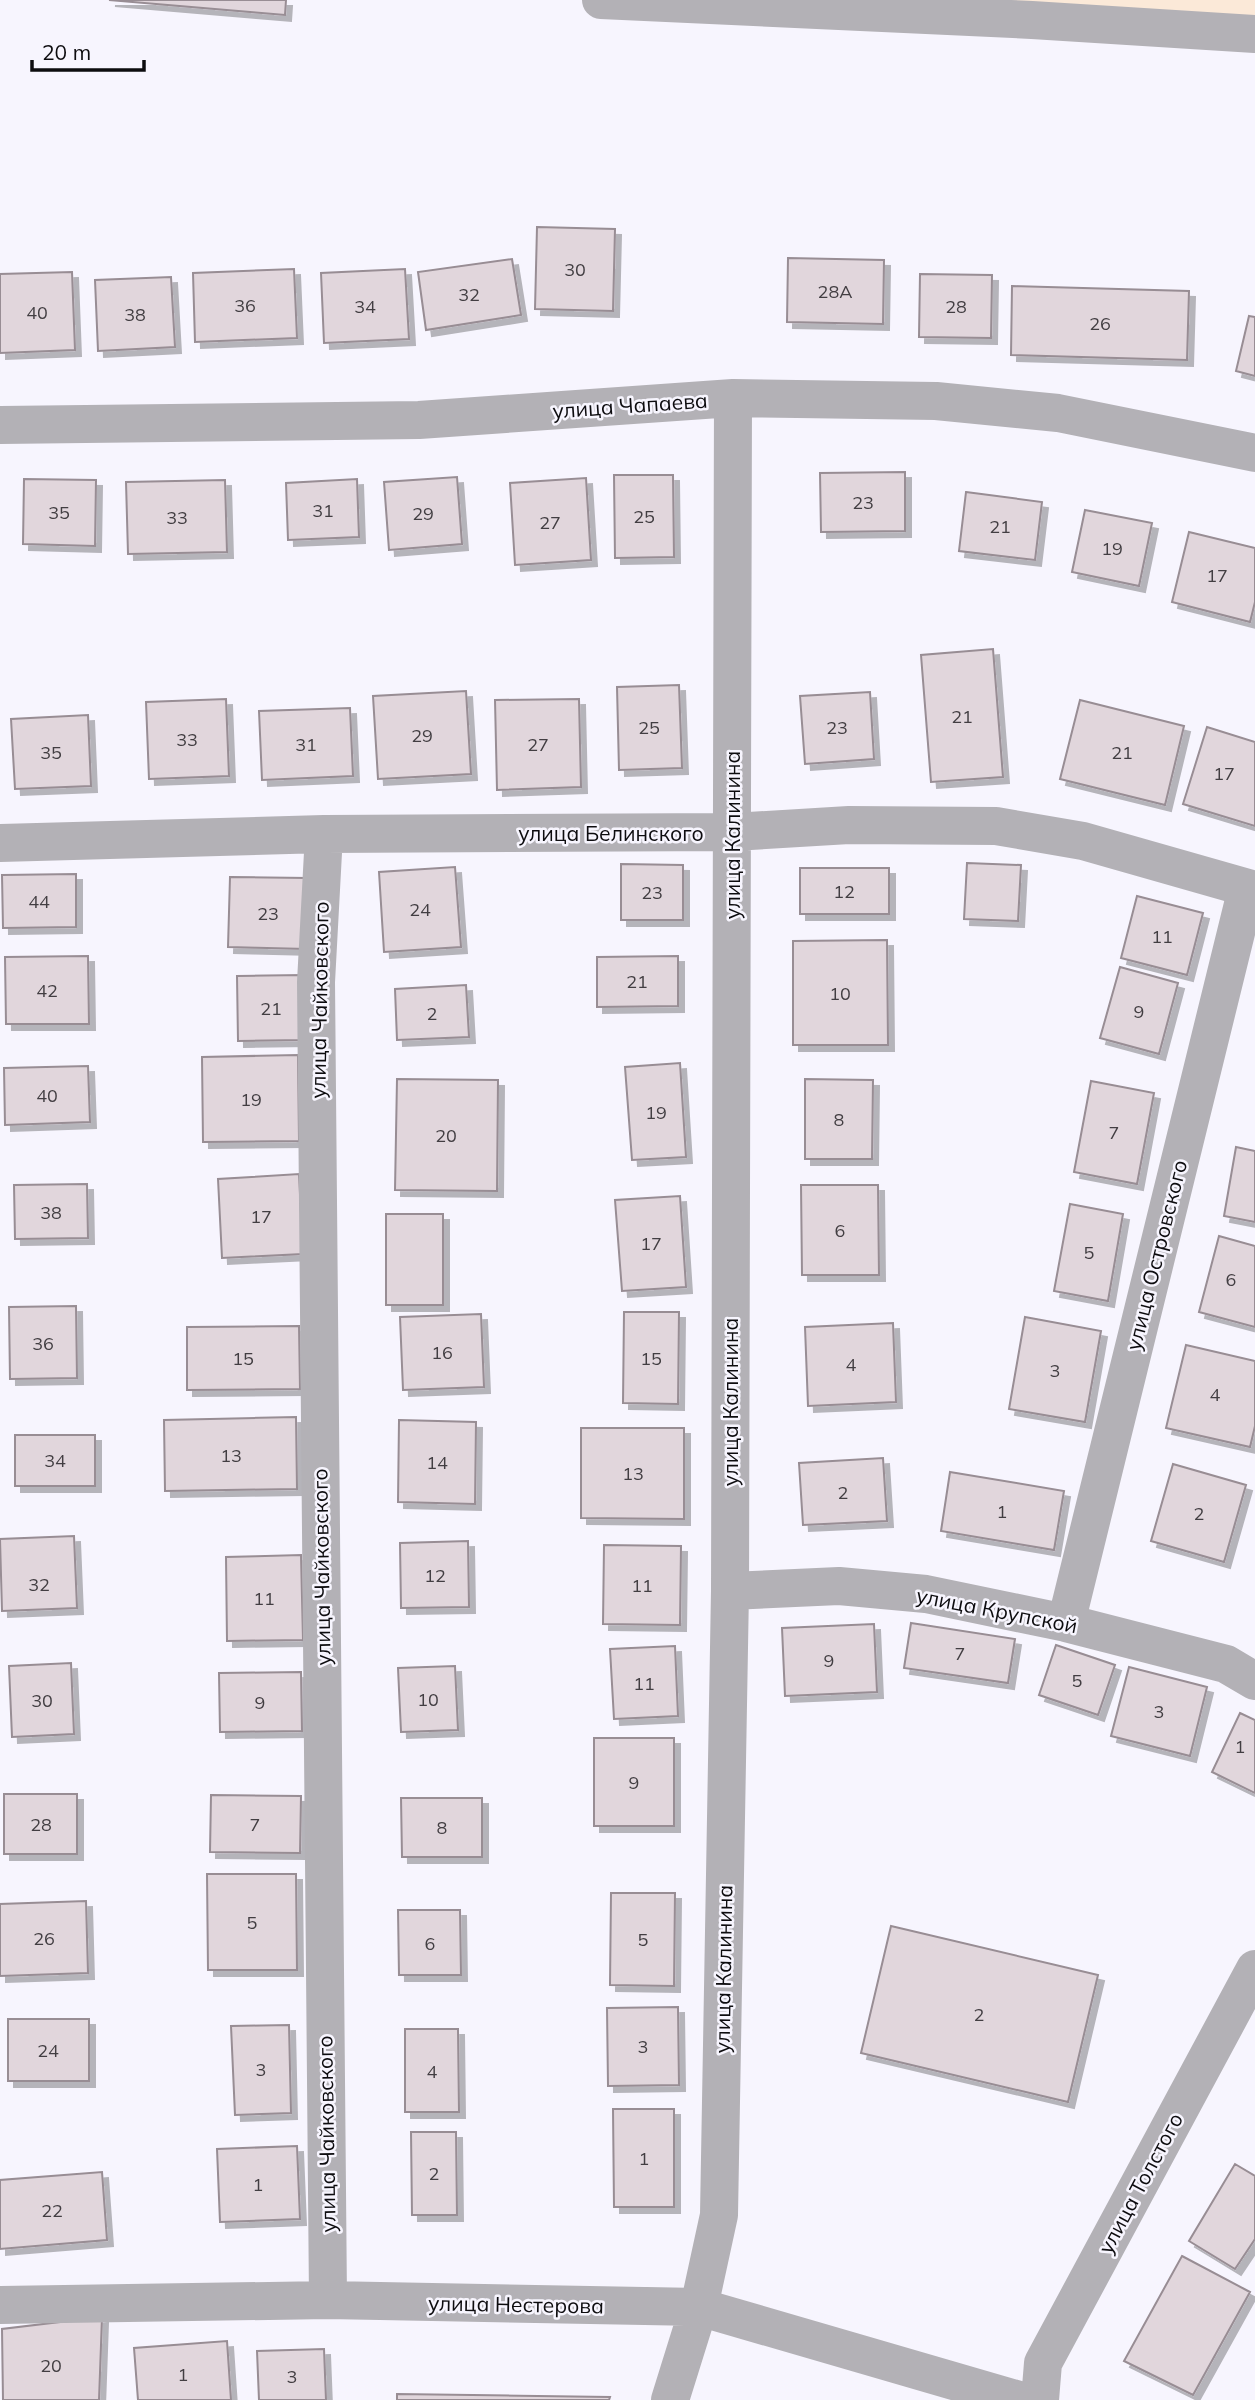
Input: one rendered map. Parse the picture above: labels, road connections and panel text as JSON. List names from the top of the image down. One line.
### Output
{"streets":{"street":["улица Чапаева","улица Белинского","улица Калинина","улица Чайковского","улица Островского","улица Крупской","улица Толстого","улица Нестерова"]},"crossings":[["улица Чапаева","улица Калинина"],["улица Белинского","улица Калинина"],["улица Белинского","улица Чайковского"],["улица Белинского","улица Островского"],["улица Калинина","улица Крупской"],["улица Калинина","улица Нестерова"],["улица Чайковского","улица Нестерова"],["улица Островского","улица Крупской"]],"house_numbers":["30","28А","32","36","34","28","40","38","26","23","31","35","29","25","33","27","21","19","17","21","25","23","29","33","31","27","35","21","17","12","23","44","24","23","11","21","42","10","21","9","2","40","19","19","8","7","20","38","17","6","17","5","6","36","16","15","15","4","3","4","13","34","14","13","2","1","2","12","32","11","11","7","9","5","11","10","30","9","3","1","9","28","7","8","5","26","5","6","2","3","24","3","4","1","2","1","22","20","1","3"],"scale_bar":"20 m"}
